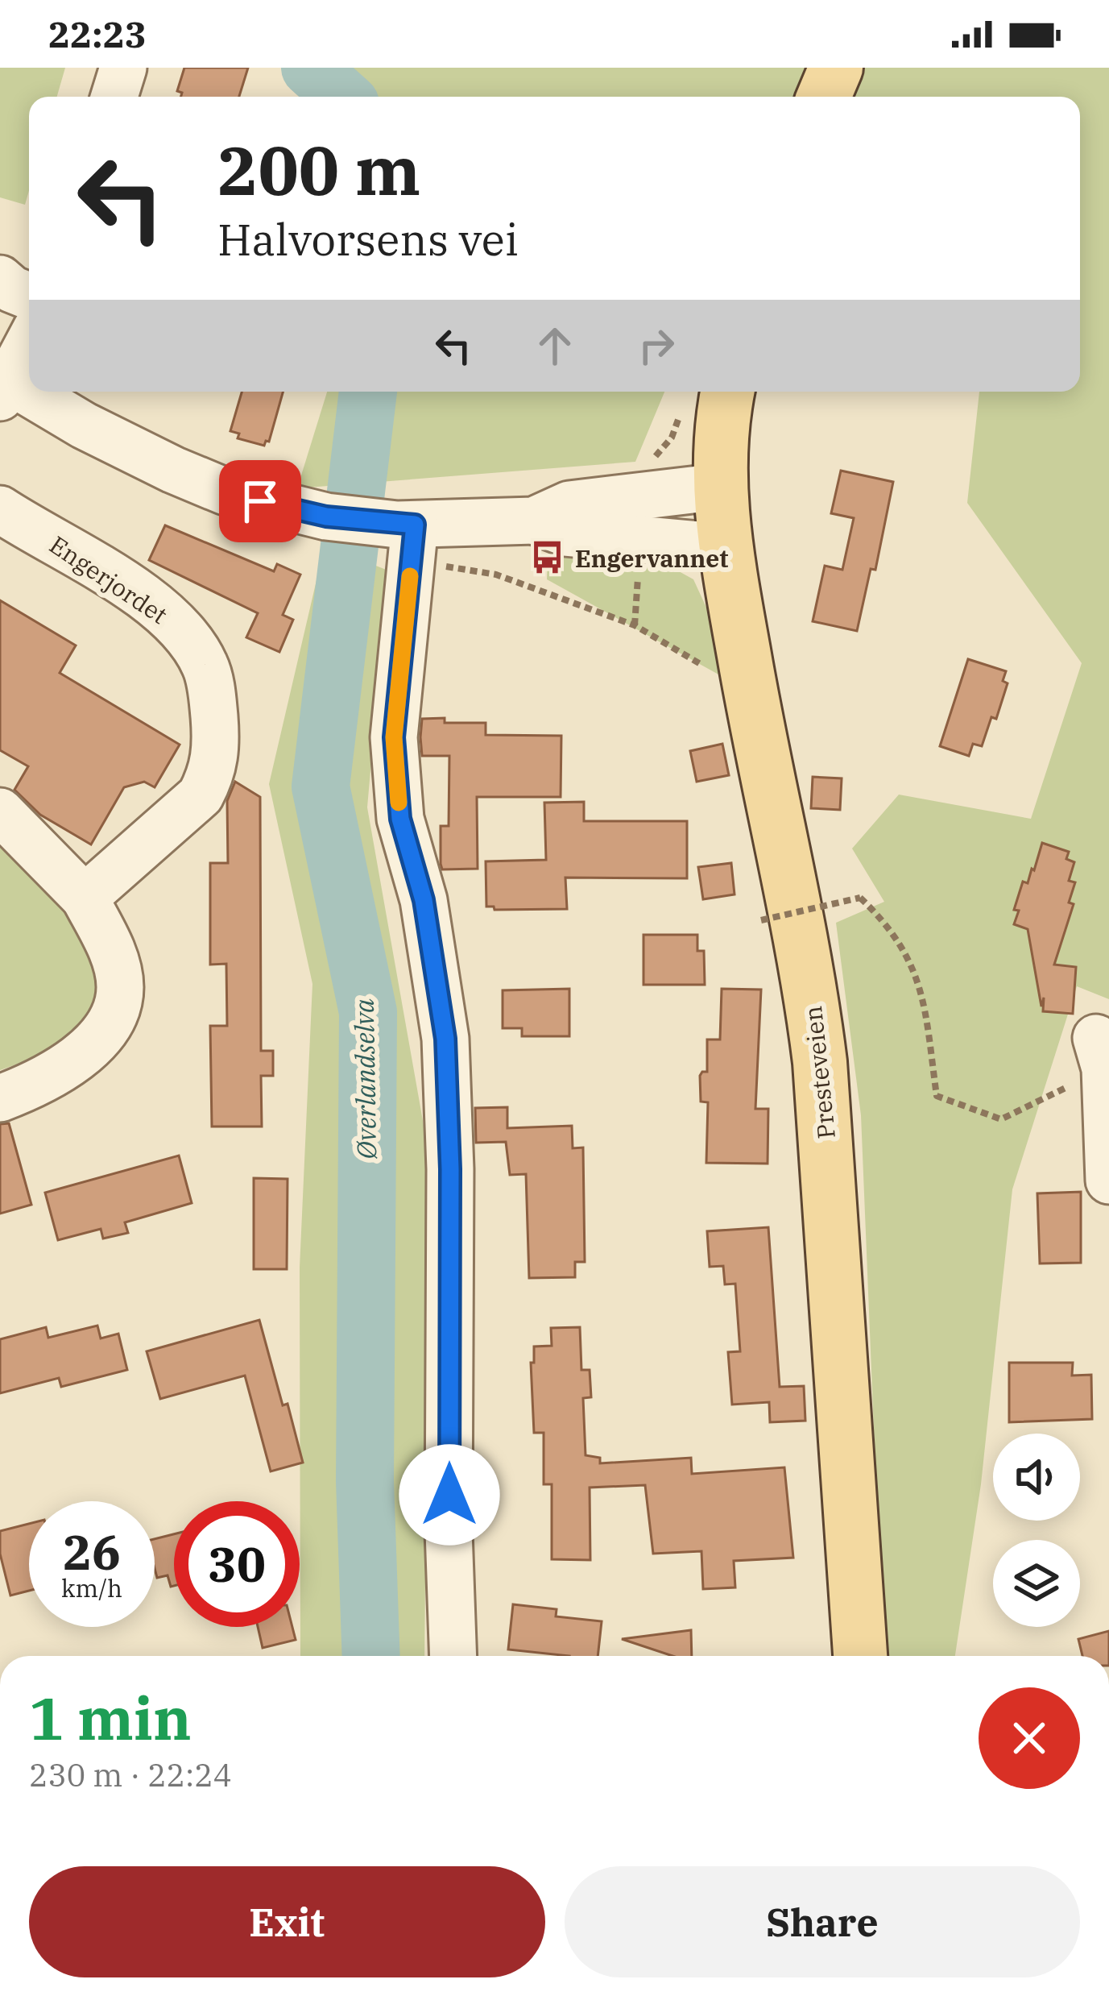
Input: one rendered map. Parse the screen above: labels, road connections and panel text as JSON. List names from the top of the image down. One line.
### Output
{"streets":{"main road":["Presteveien"],"street":["Engerjordet"]},"water":["Øverlandselva"],"places":{"bus stop":["Engervannet"]},"page":{"status":"22:23","turn":["200 m","Halvorsens vei"],"speed":"26 km/h","limit":"30","heading":["1 min","230 m · 22:24"],"buttons":["Exit","Share"]}}
